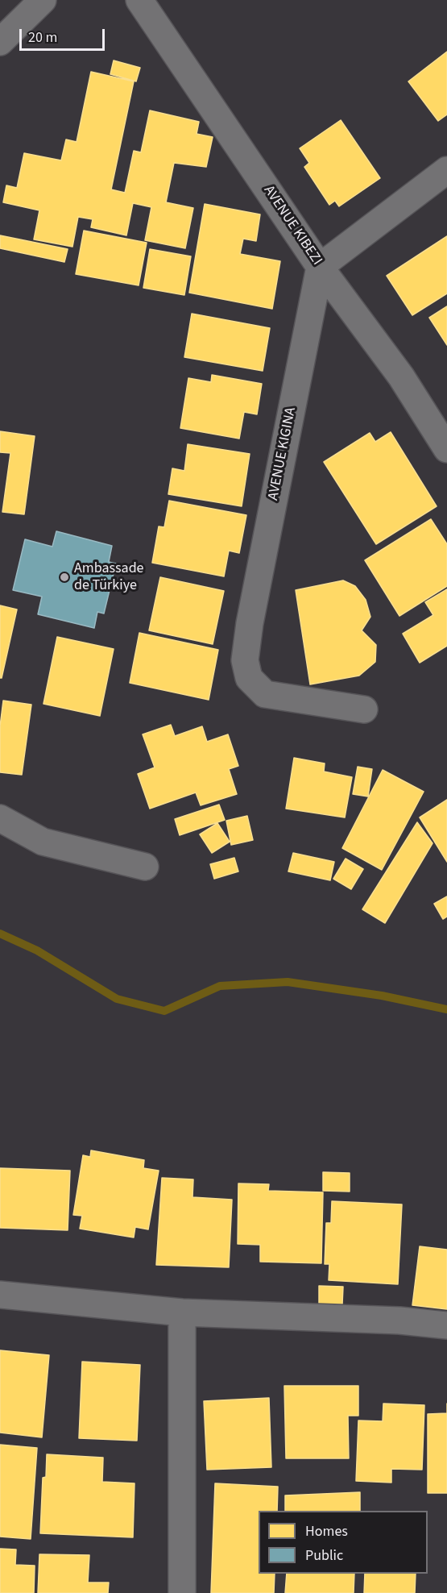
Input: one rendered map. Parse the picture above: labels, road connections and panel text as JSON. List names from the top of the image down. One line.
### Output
{"streets":{"street":["AVENUE KIBEZI","AVENUE KIGINA"]},"crossings":[["AVENUE KIBEZI","AVENUE KIGINA"]],"places":["Ambassade de Türkiye"],"legend":["Homes","Public"],"scale_bar":"20 m"}
